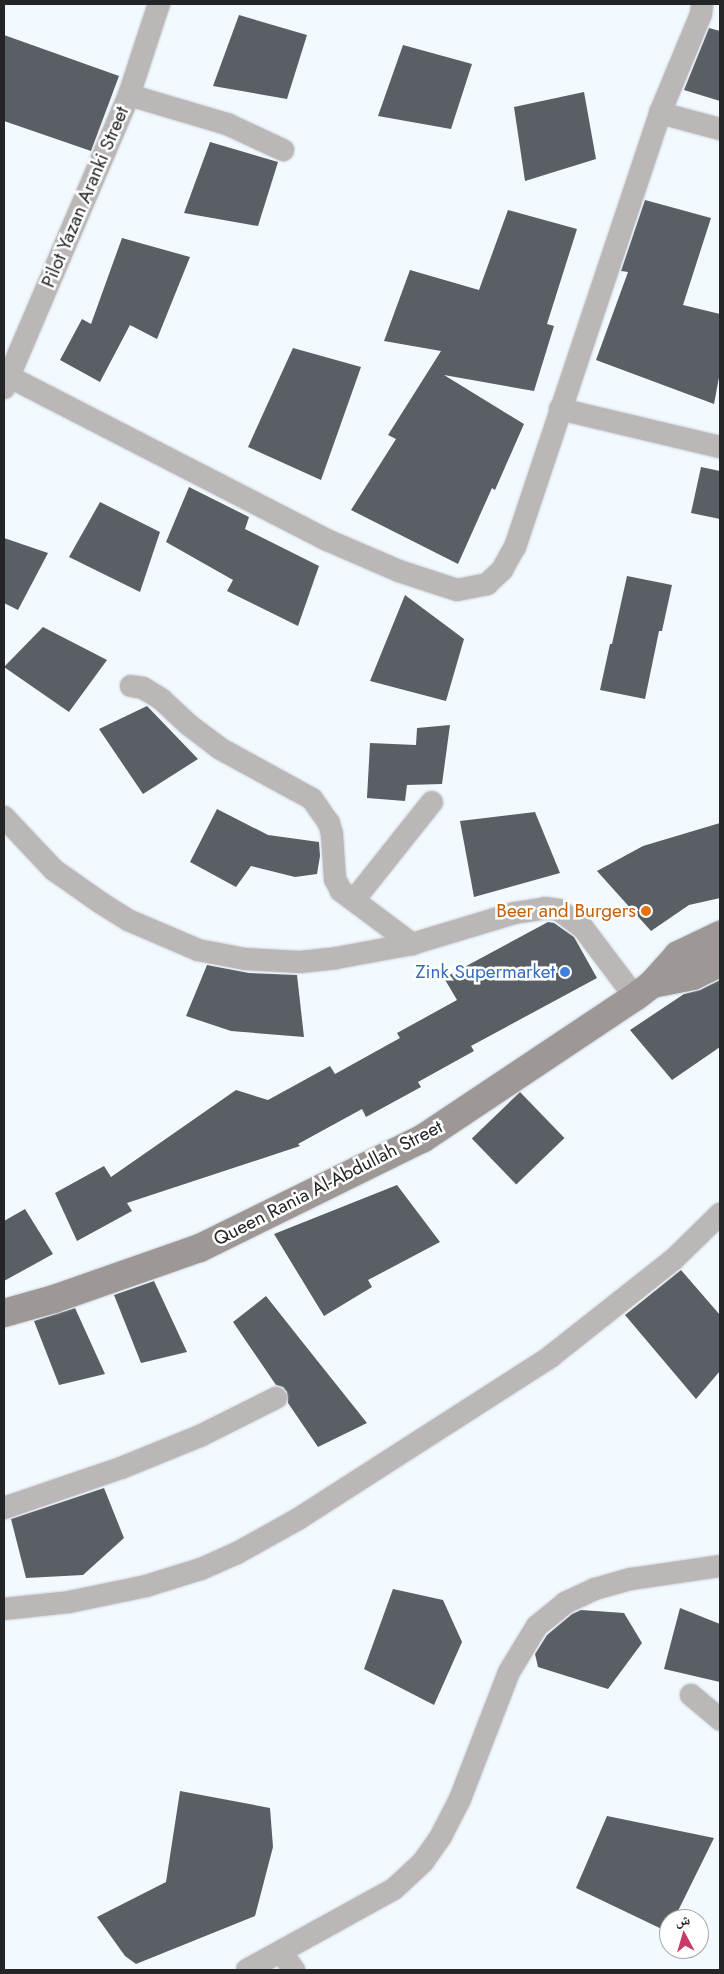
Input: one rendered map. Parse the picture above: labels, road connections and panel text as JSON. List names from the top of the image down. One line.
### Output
{"streets":{"main road":["Queen Rania Al-Abdullah Street"],"street":["Pilot Yazan Aranki Street"]},"places":["Beer and Burgers","Zink Supermarket"],"north":"top"}
